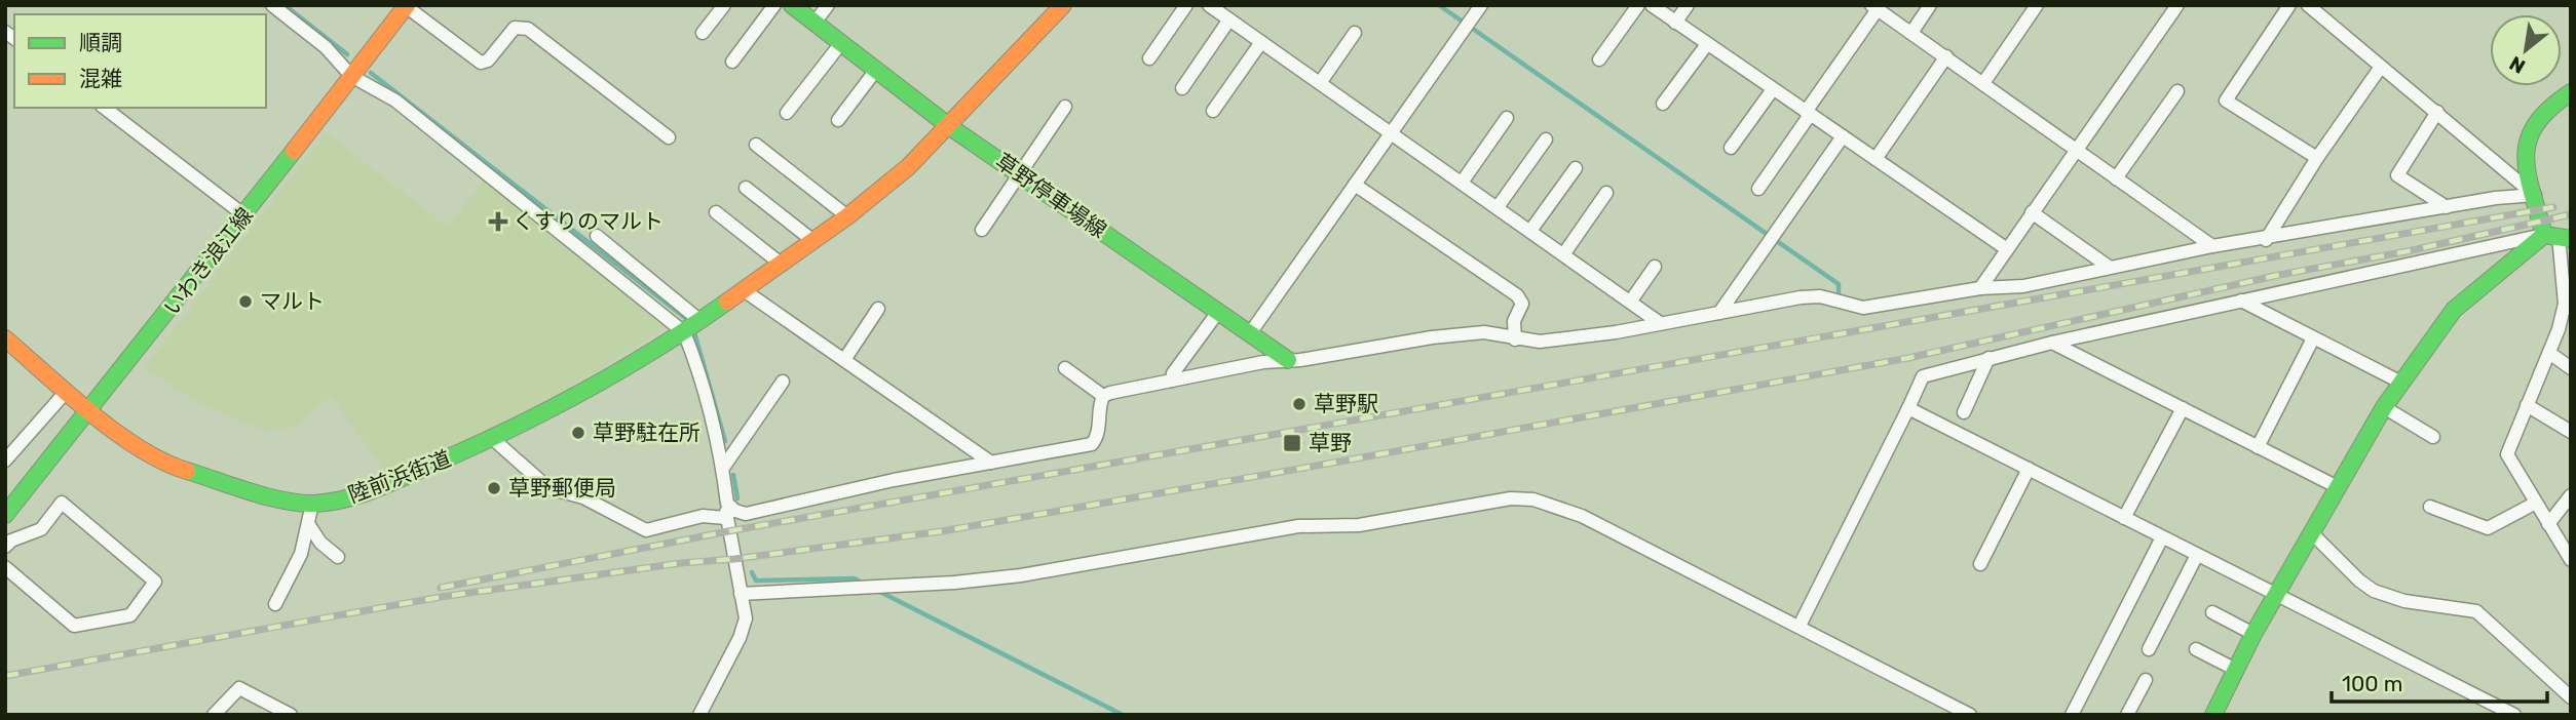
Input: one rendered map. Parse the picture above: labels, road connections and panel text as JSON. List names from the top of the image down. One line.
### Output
{"streets":{"street":["草野停車場線","いわき浪江線","陸前浜街道"]},"crossings":[["草野停車場線","陸前浜街道"],["いわき浪江線","陸前浜街道"]],"places":{"health":["くすりのマルト"],"other":["マルト","草野駅","草野駐在所","草野郵便局"],"transit":["草野"]},"legend":["順調","混雑"],"scale_bar":"100 m","north":"bottom left"}
